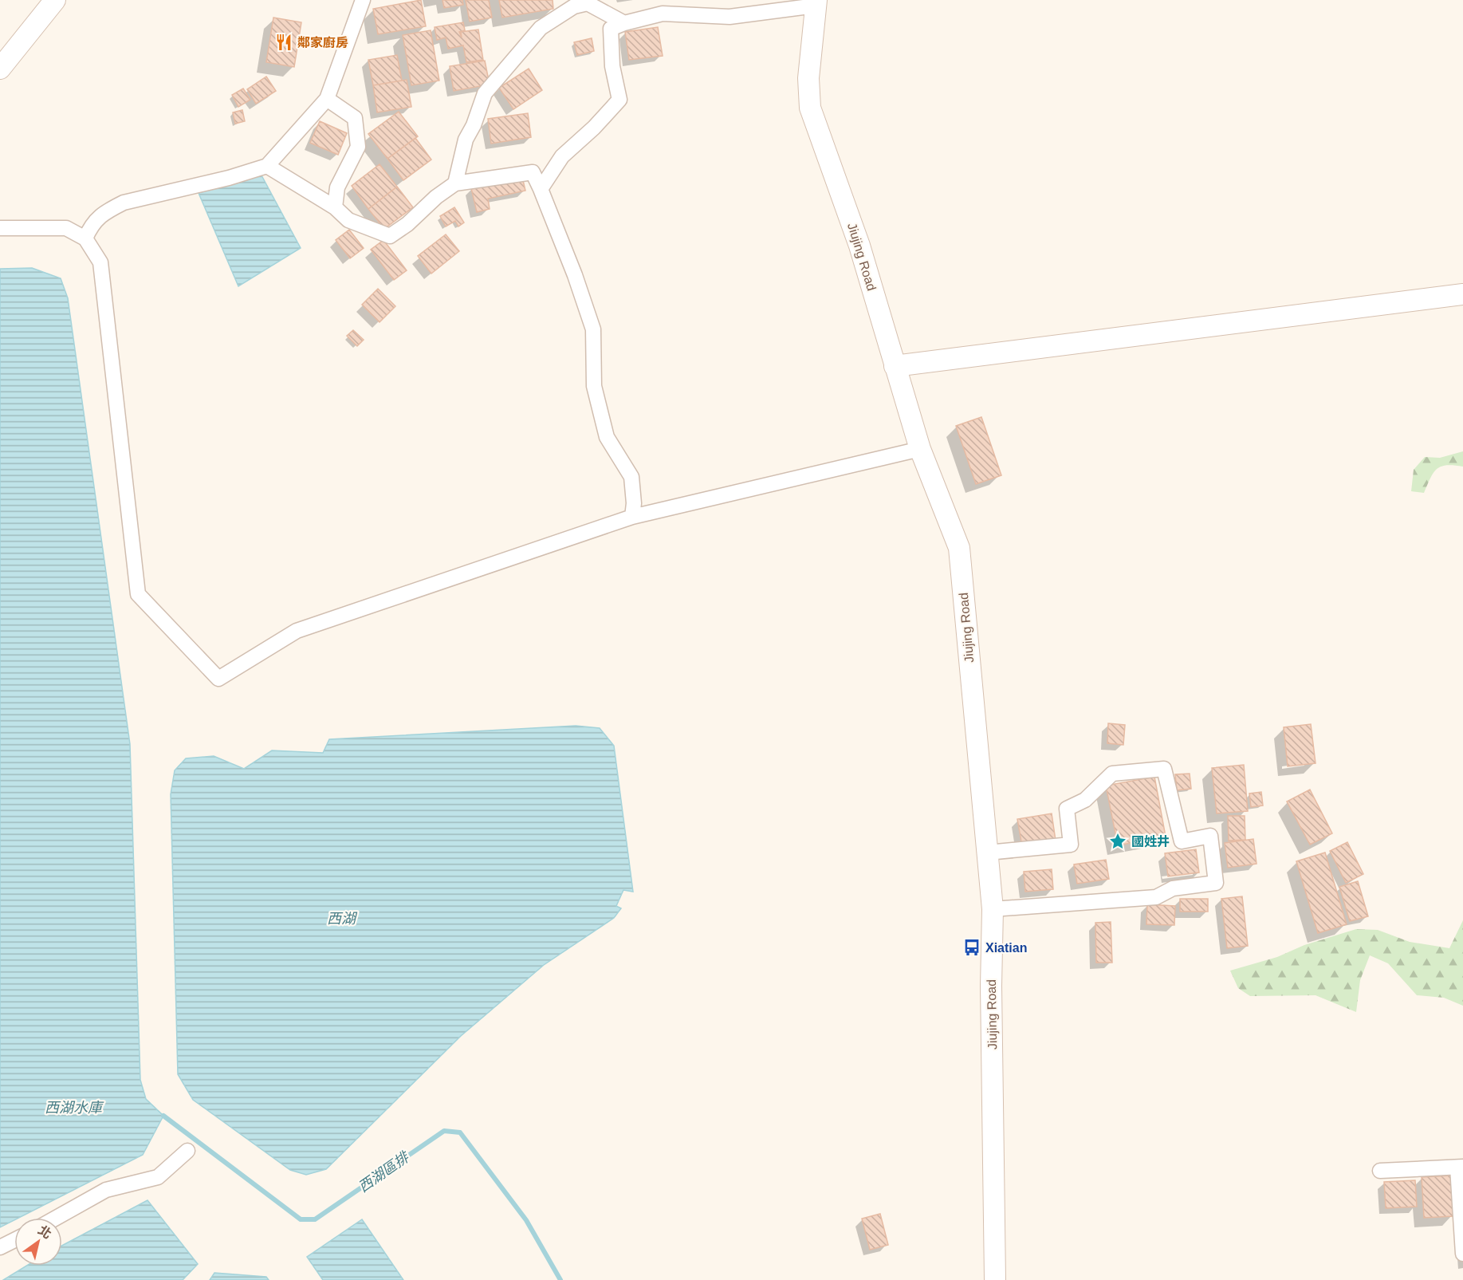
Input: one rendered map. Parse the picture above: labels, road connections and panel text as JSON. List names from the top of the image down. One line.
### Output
{"streets":{"main road":["Jiujing Road"]},"water":["西湖","西湖水庫","西湖區排"],"places":{"restaurant":["鄰家廚房"],"place":["國姓井"],"bus stop":["Xiatian"]},"north":"top right"}
